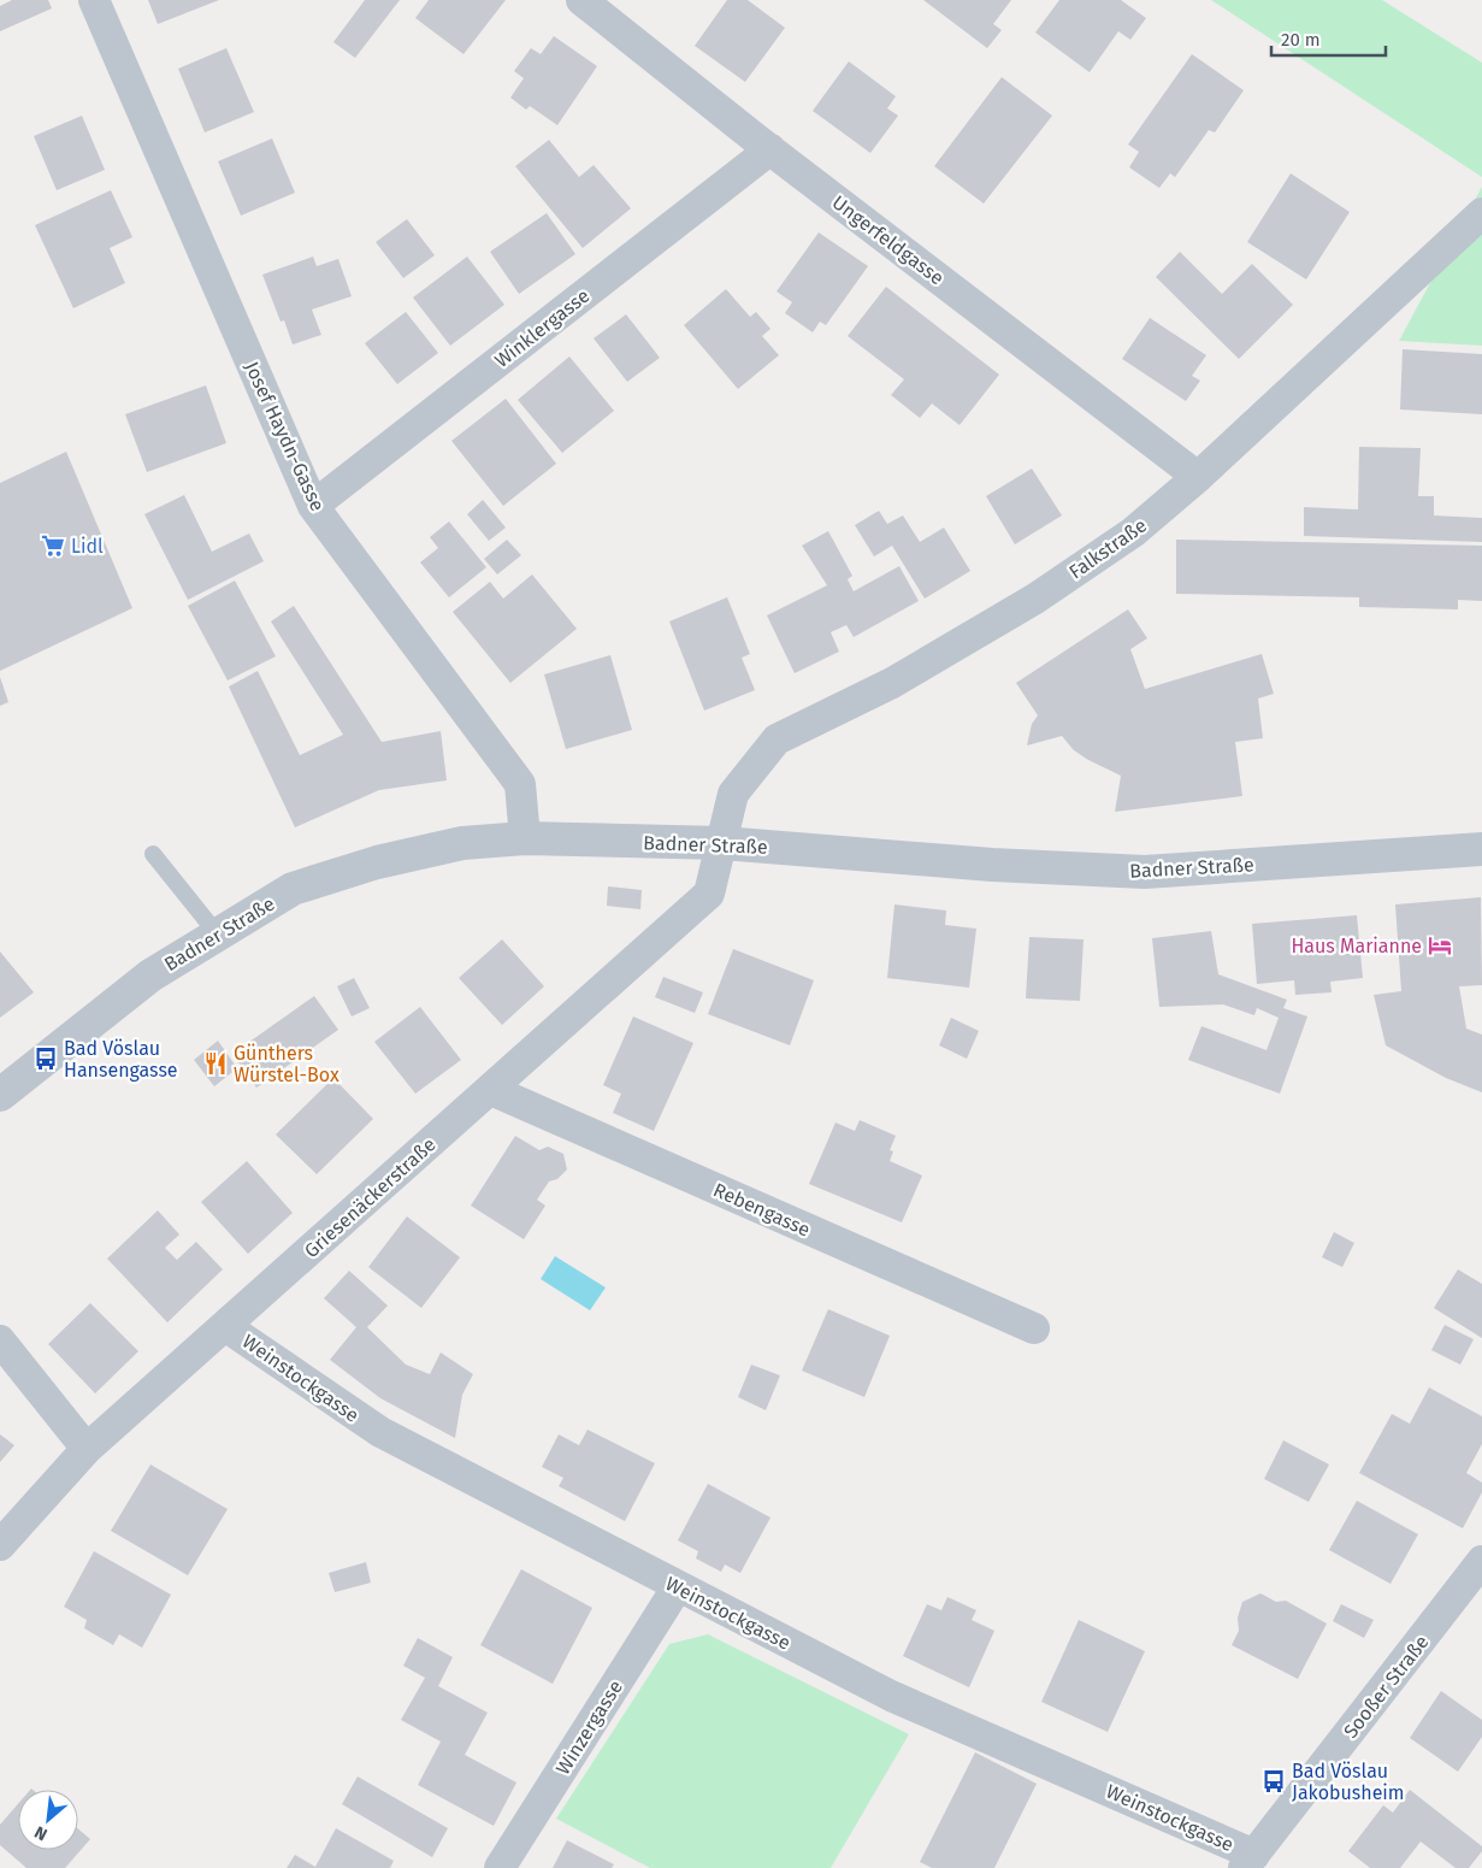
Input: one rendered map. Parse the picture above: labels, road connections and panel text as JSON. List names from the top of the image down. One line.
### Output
{"streets":{"street":["Ungerfeldgasse","Winklergasse","Josef Haydn-Gasse","Falkstraße","Badner Straße","Griesenäckerstraße","Rebengasse","Weinstockgasse","Sooßer Straße","Winzergasse"]},"crossings":[["Ungerfeldgasse","Winklergasse"],["Ungerfeldgasse","Falkstraße"],["Winklergasse","Josef Haydn-Gasse"],["Josef Haydn-Gasse","Badner Straße"],["Falkstraße","Badner Straße"],["Falkstraße","Griesenäckerstraße"],["Badner Straße","Griesenäckerstraße"],["Griesenäckerstraße","Rebengasse"],["Griesenäckerstraße","Weinstockgasse"],["Weinstockgasse","Sooßer Straße"],["Weinstockgasse","Winzergasse"]],"places":{"supermarket":["Lidl"],"hotel":["Haus Marianne"],"bus stop":["Bad Vöslau Hansengasse","Bad Vöslau Jakobusheim"],"restaurant":["Günthers Würstel-Box"]},"scale_bar":"20 m","north":"bottom left"}
